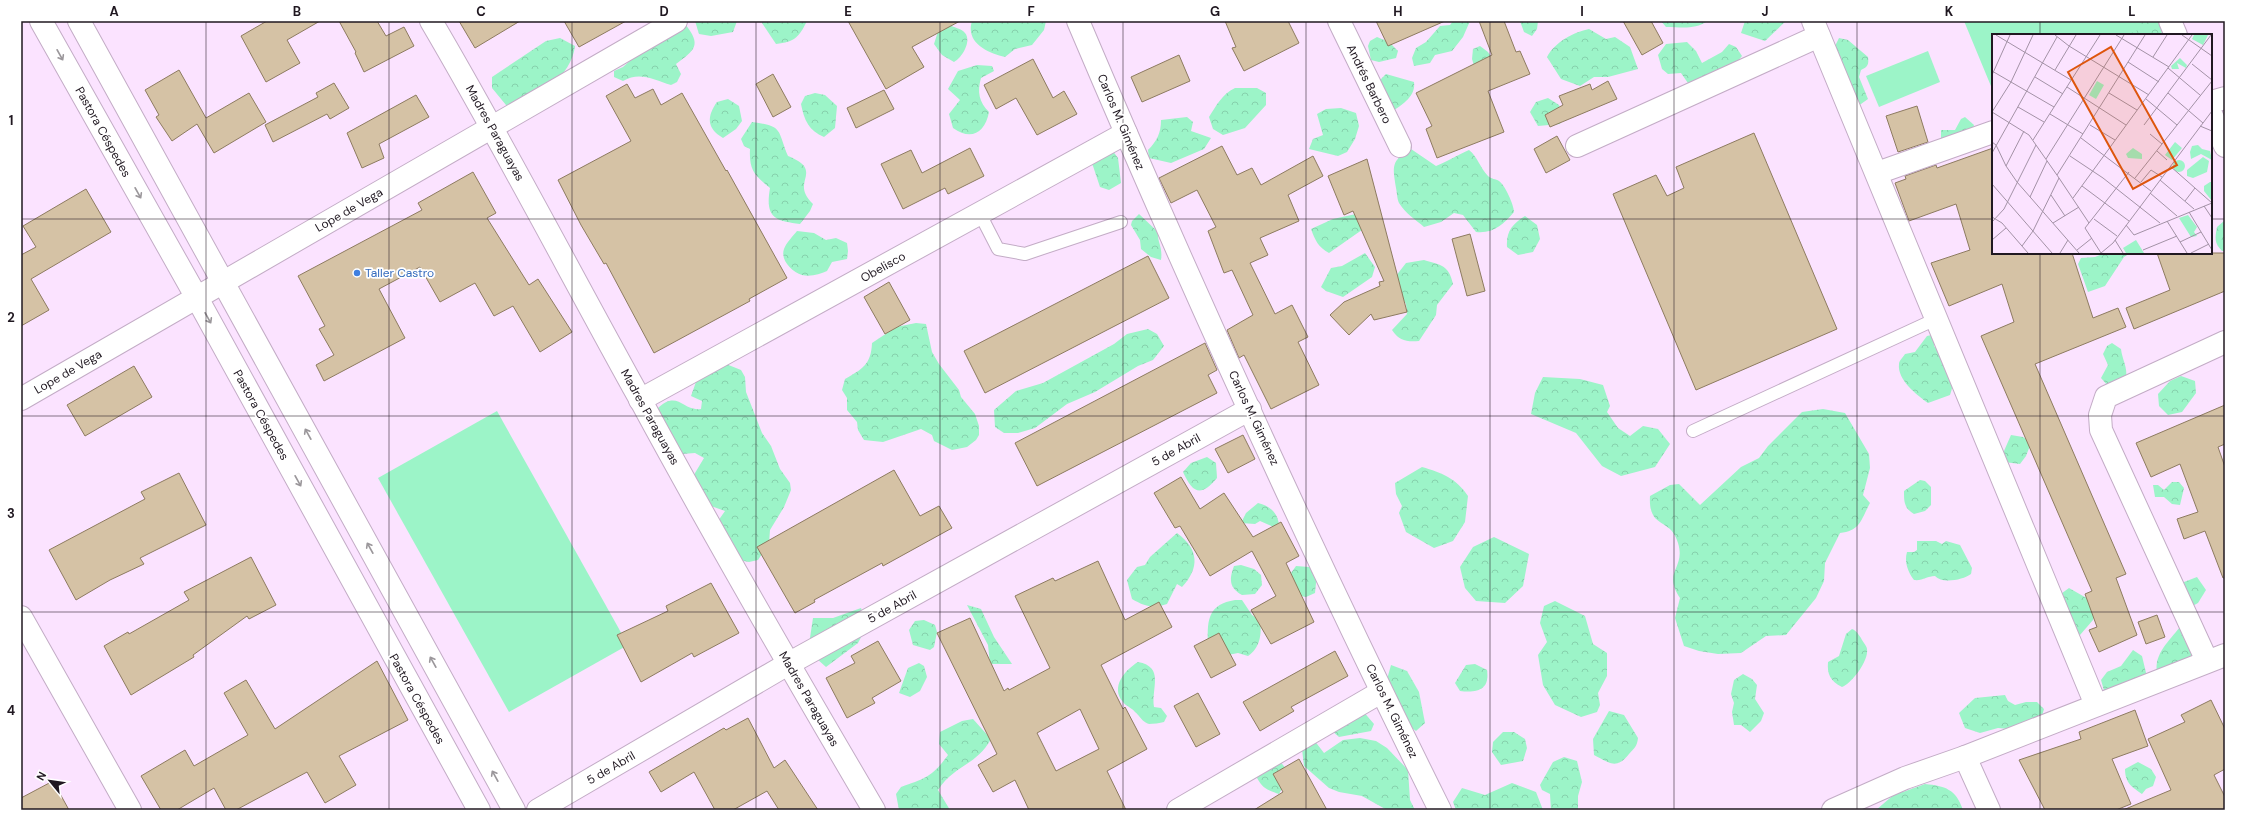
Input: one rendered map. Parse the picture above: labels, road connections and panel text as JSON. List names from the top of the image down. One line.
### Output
{"streets":{"street":["Andrés Barbero","Carlos M. Giménez","Pastora Céspedes","Madres Paraguayas","Lope de Vega","Obelisco","5 de Abril"]},"crossings":[["Carlos M. Giménez","Obelisco"],["Carlos M. Giménez","5 de Abril"],["Pastora Céspedes","Lope de Vega"],["Madres Paraguayas","Lope de Vega"],["Madres Paraguayas","Obelisco"],["Madres Paraguayas","5 de Abril"]],"places":["Taller Castro"],"north":"top left","grid":{"columns":["A","B","C","D","E","F","G","H","I","J","K","L"],"rows":["1","2","3","4"]}}
